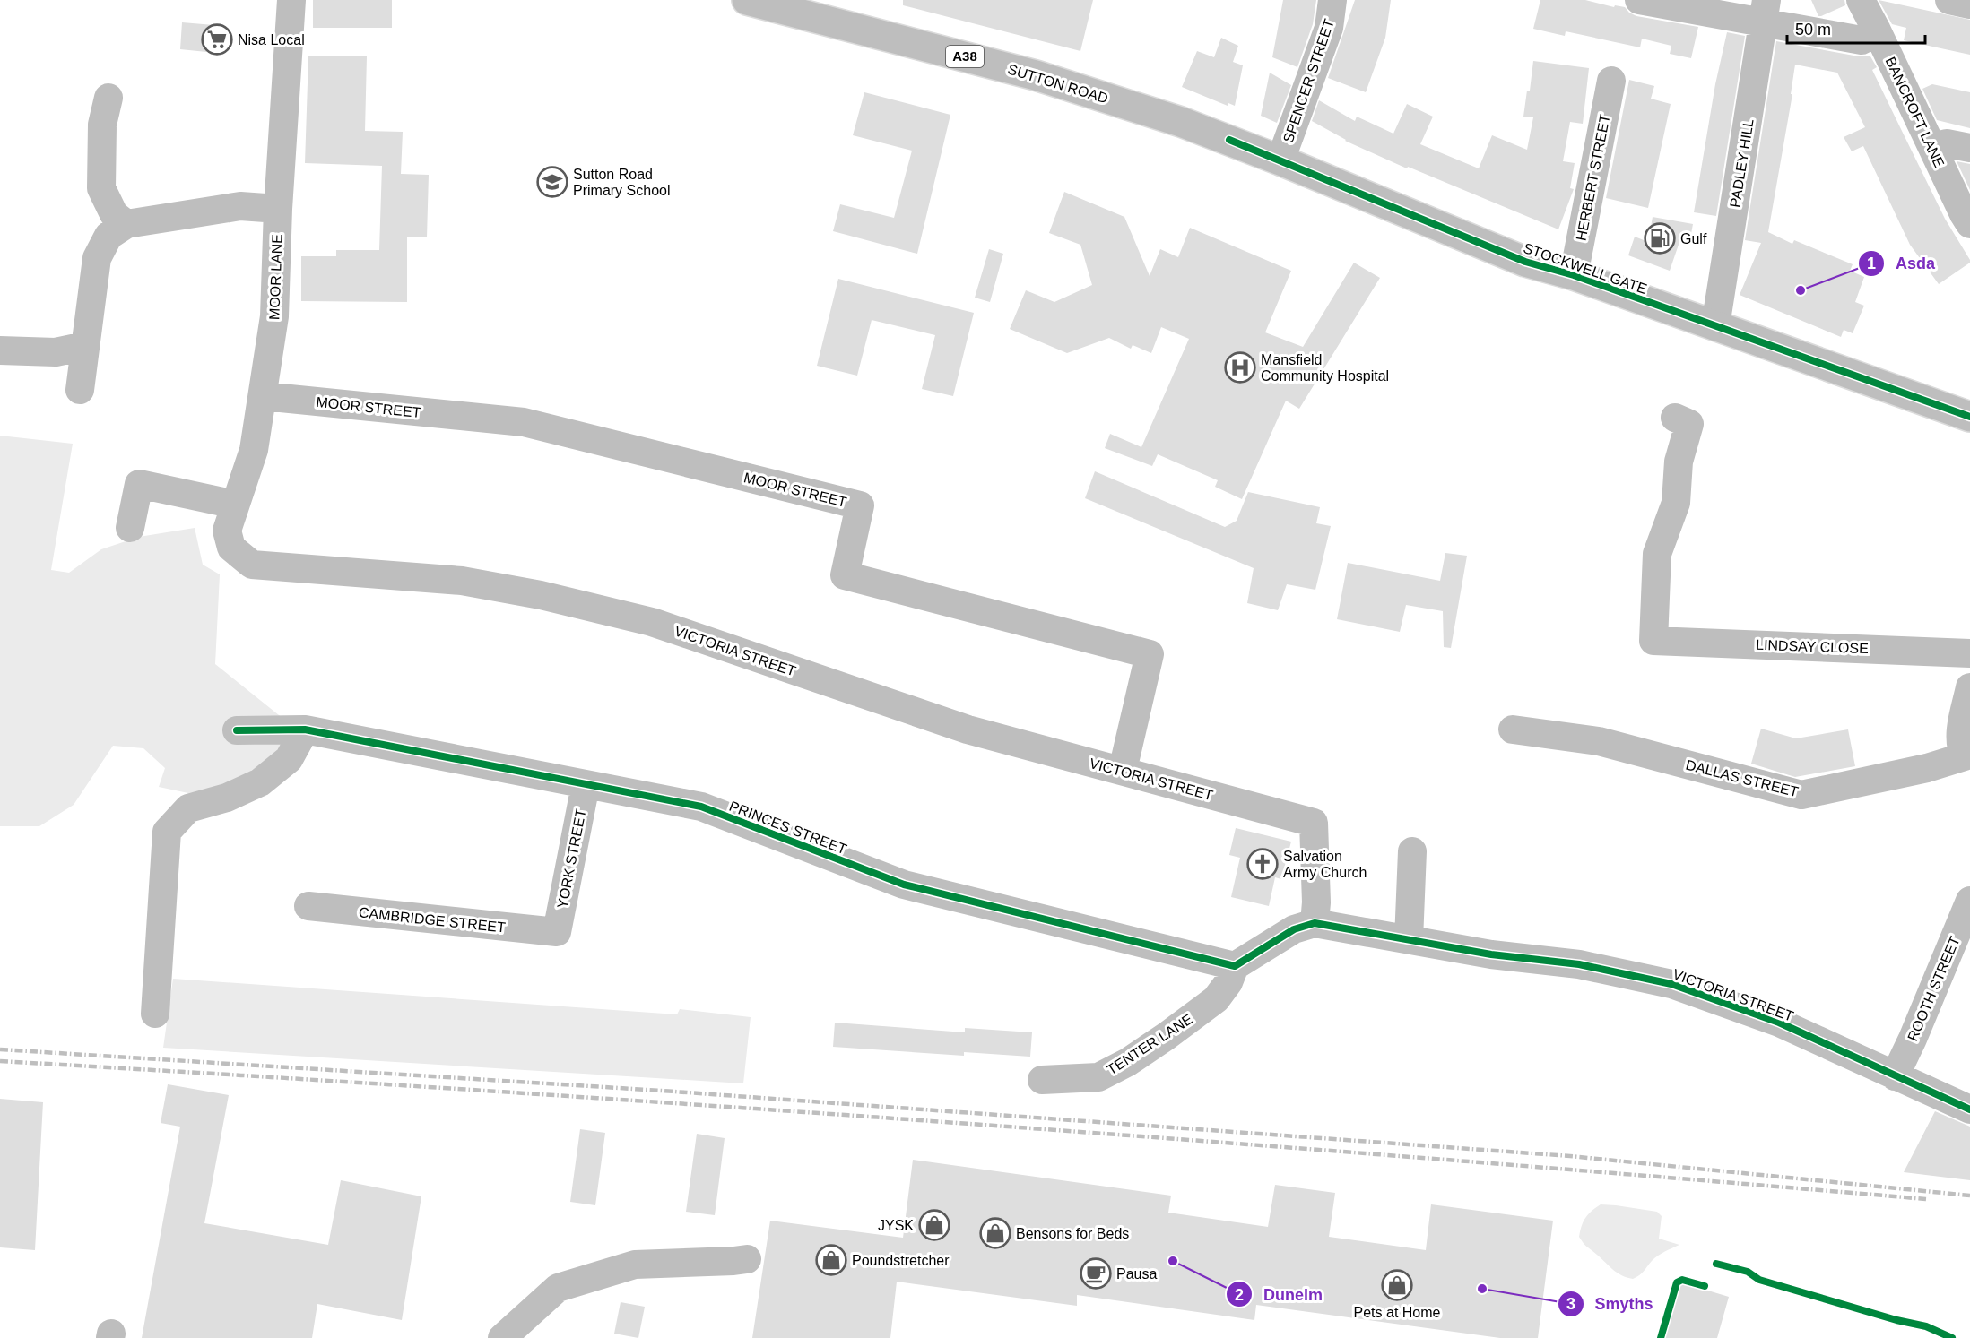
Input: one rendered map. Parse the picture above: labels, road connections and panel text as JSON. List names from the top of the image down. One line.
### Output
{"streets":{"highway":["A38","SUTTON ROAD","STOCKWELL GATE"],"street":["SPENCER STREET","BANCROFT LANE","PADLEY HILL","HERBERT STREET","MOOR LANE","MOOR STREET","LINDSAY CLOSE","VICTORIA STREET","DALLAS STREET","PRINCES STREET","YORK STREET","CAMBRIDGE STREET","ROOTH STREET","TENTER LANE"]},"crossings":[["SPENCER STREET","STOCKWELL GATE"],["SUTTON ROAD","STOCKWELL GATE"],["PADLEY HILL","STOCKWELL GATE"],["HERBERT STREET","STOCKWELL GATE"],["MOOR LANE","MOOR STREET"],["MOOR LANE","VICTORIA STREET"],["MOOR STREET","VICTORIA STREET"],["VICTORIA STREET","ROOTH STREET"],["PRINCES STREET","YORK STREET"],["PRINCES STREET","TENTER LANE"],["YORK STREET","CAMBRIDGE STREET"]],"places":{"supermarket":["Nisa Local"],"school or university":["Sutton Road Primary School"],"fuel station":["Gulf"],"other":["Asda","Dunelm","Smyths"],"hospital":["Mansfield Community Hospital"],"church":["Salvation Army Church"],"shop":["JYSK","Bensons for Beds","Poundstretcher","Pets at Home"],"cafe":["Pausa"]},"scale_bar":"50 m"}
